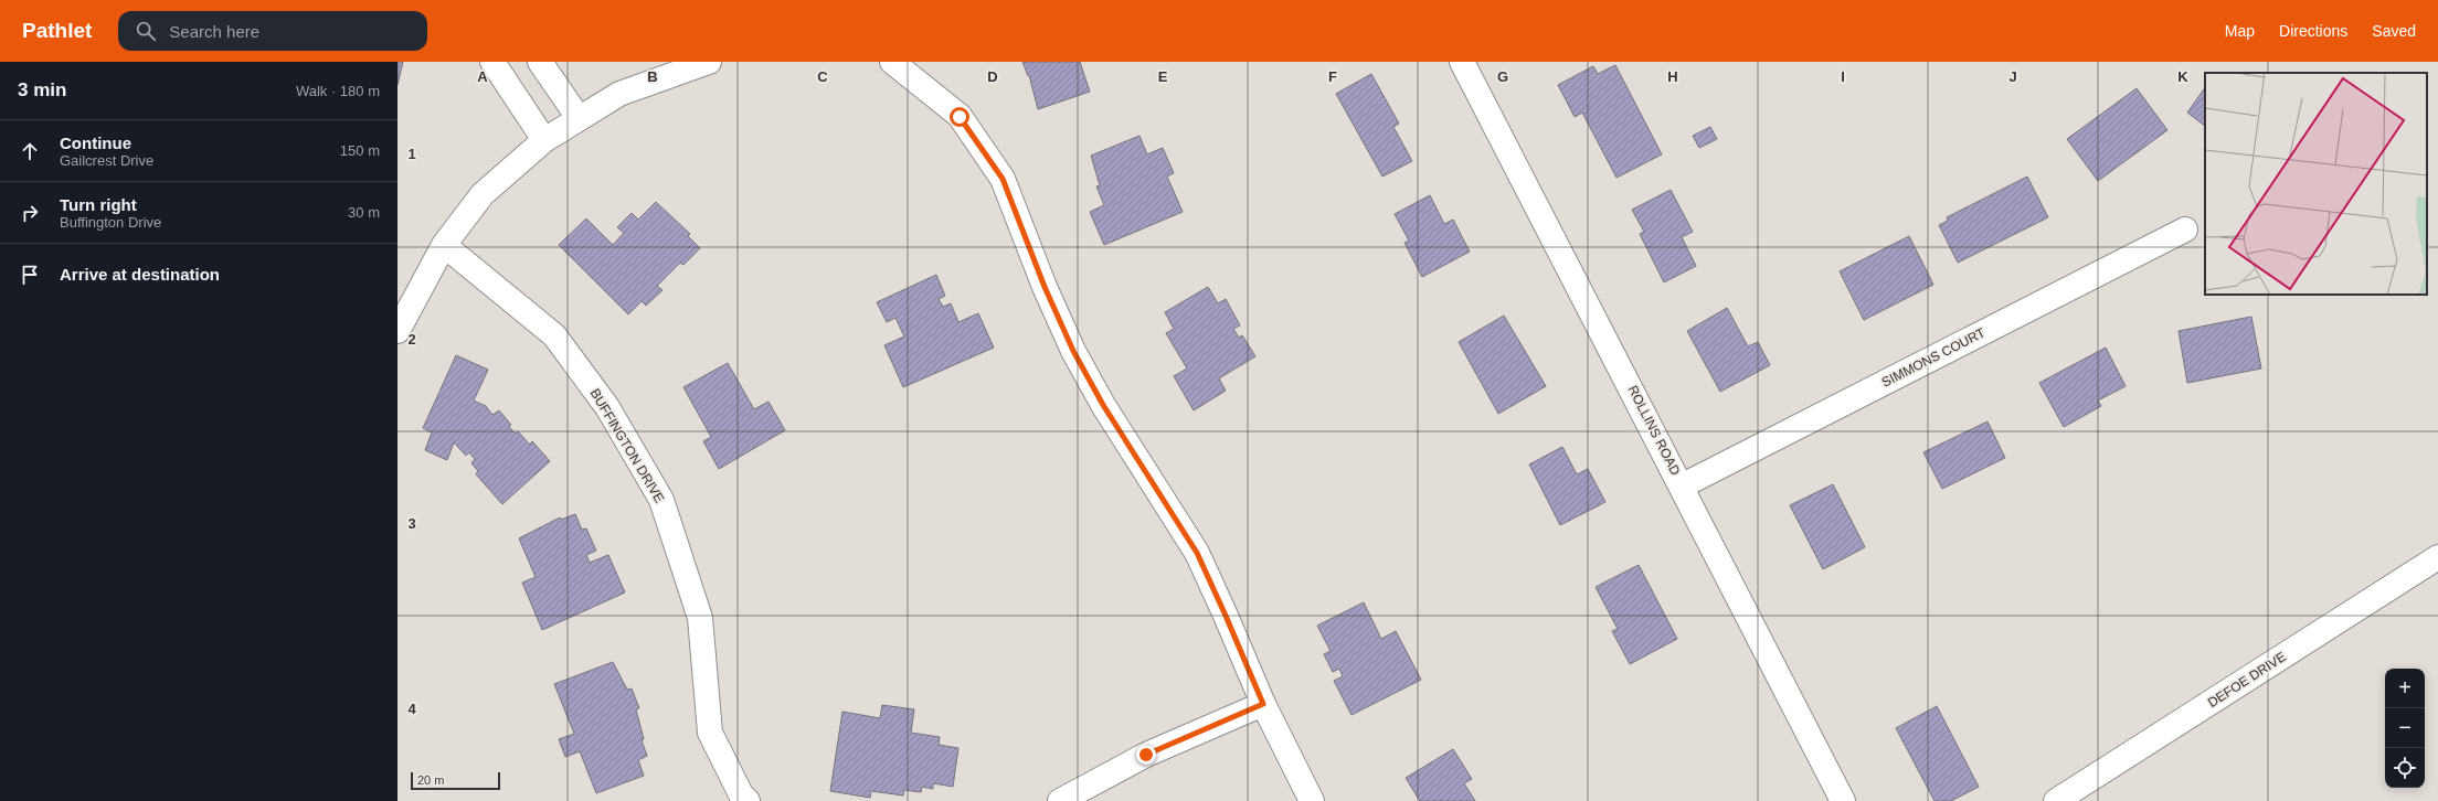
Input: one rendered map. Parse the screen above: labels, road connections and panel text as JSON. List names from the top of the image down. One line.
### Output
{"streets":{"street":["SIMMONS COURT","ROLLINS ROAD","BUFFINGTON DRIVE","DEFOE DRIVE"]},"crossings":[["SIMMONS COURT","ROLLINS ROAD"]],"scale_bar":"20 m","page":{"header":"Pathlet","search":"Search here","nav":["Map","Directions","Saved"],"heading":["3 min","Walk · 180 m"],"list":[["Continue","Gailcrest Drive","150 m"],["Turn right","Buffington Drive","30 m"],"Arrive at destination"],"map_buttons":["+","−"],"scale":"20 m"},"grid":{"columns":["A","B","C","D","E","F","G","H","I","J","K"],"rows":["1","2","3","4"]}}
